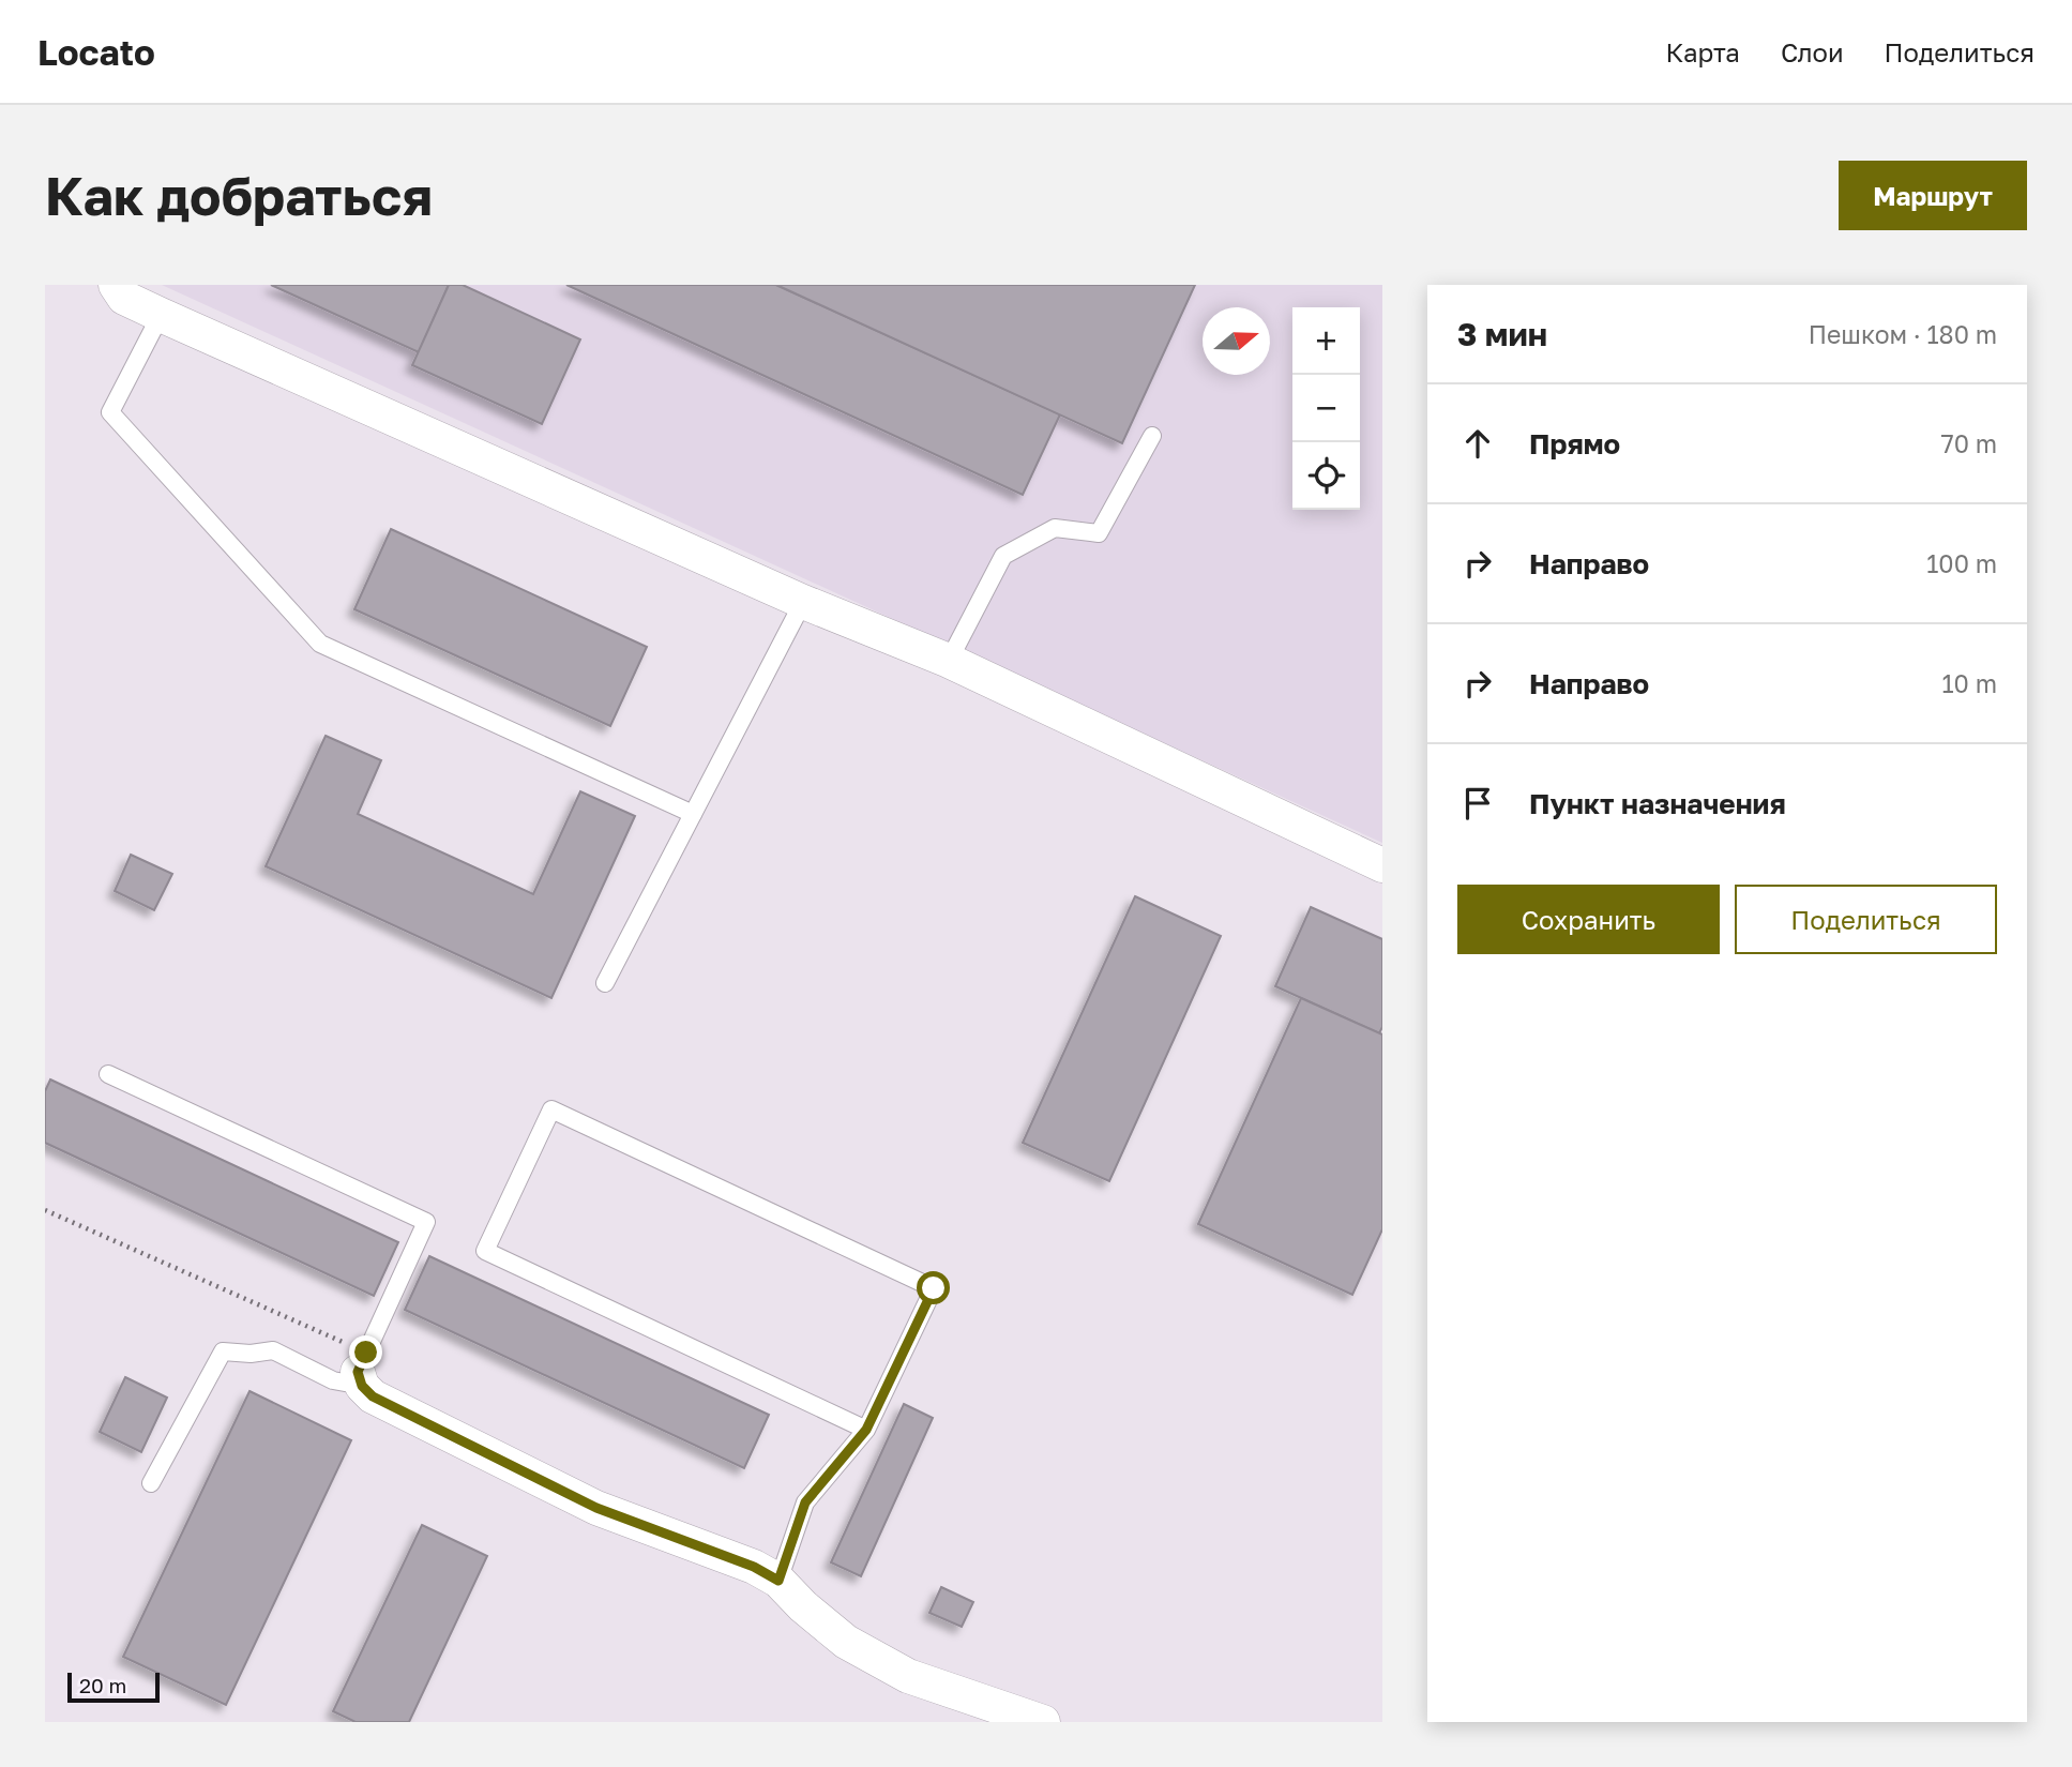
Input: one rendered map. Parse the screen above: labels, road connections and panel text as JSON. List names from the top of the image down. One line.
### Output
{"scale_bar":"20 m","north":"right","page":{"header":"Locato","nav":["Карта","Слои","Поделиться"],"buttons":["Маршрут",["Сохранить","Поделиться"]],"title":"Как добраться","heading":["3 мин","Пешком · 180 m"],"map_buttons":["+","−"],"list":[["Прямо","70 m"],["Направо","100 m"],["Направо","10 m"],"Пункт назначения"],"scale":"20 m"}}
